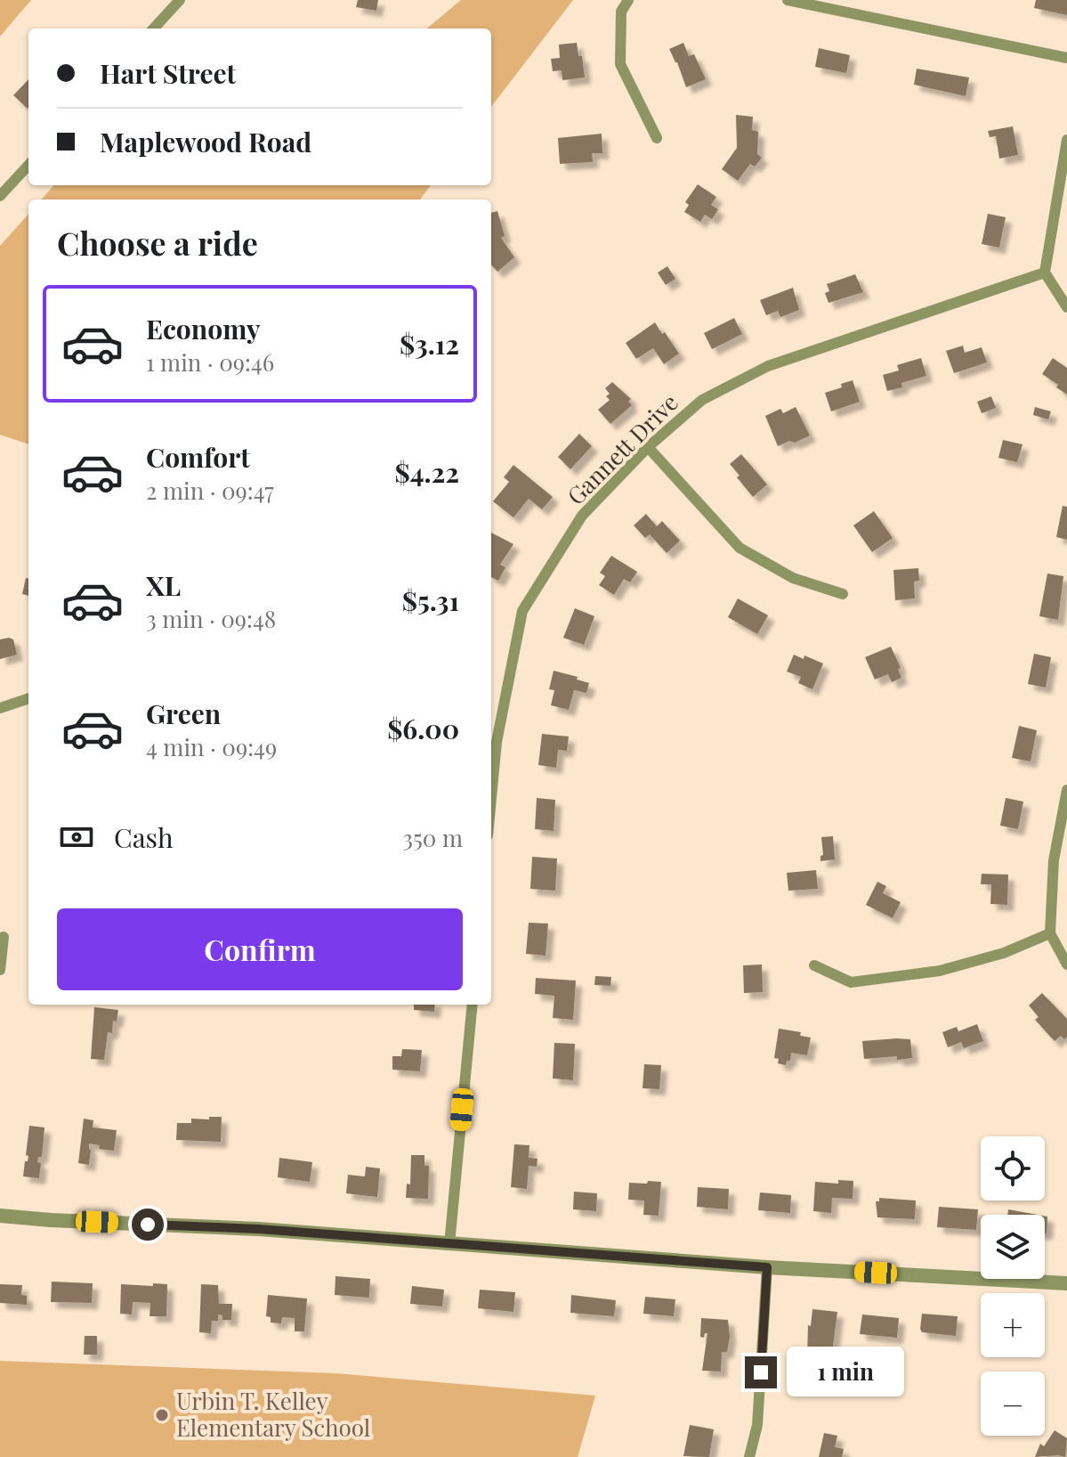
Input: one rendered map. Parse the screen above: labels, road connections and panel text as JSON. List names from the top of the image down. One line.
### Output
{"streets":{"street":["Gannett Drive"]},"places":["Urbin T. Kelley Elementary School"],"page":{"banner":["Hart Street","Maplewood Road"],"heading":"Choose a ride","list":[{"name":"Economy","note":"1 min · 09:46","value":"$3.12"},{"name":"Comfort","note":"2 min · 09:47","value":"$4.22"},{"name":"XL","note":"3 min · 09:48","value":"$5.31"},{"name":"Green","note":"4 min · 09:49","value":"$6.00"}],"pay":["Cash","350 m"],"buttons":"Confirm","map_buttons":["+","−"],"bubble":"1 min"}}
